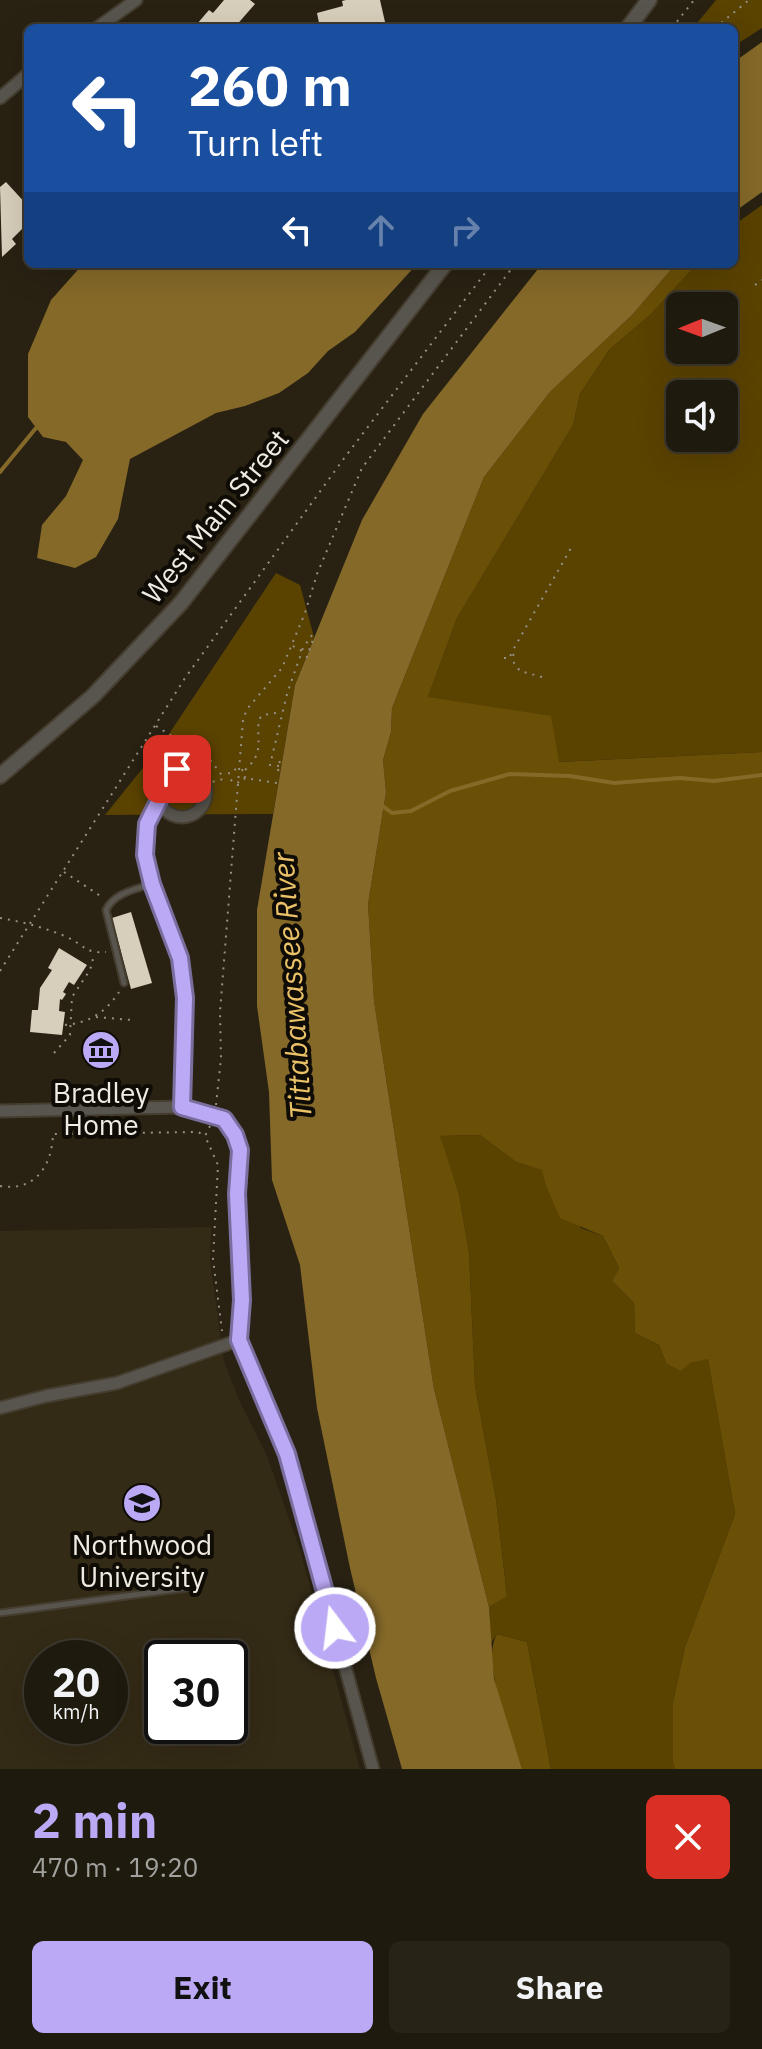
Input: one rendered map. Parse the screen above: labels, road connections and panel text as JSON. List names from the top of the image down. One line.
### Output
{"streets":{"street":["West Main Street"]},"water":["Tittabawassee River"],"places":{"museum":["Bradley Home"],"school or university":["Northwood University"]},"north":"left","page":{"turn":["260 m","Turn left"],"speed":"20 km/h","limit":"30","heading":["2 min","470 m · 19:20"],"buttons":["Exit","Share"]}}
